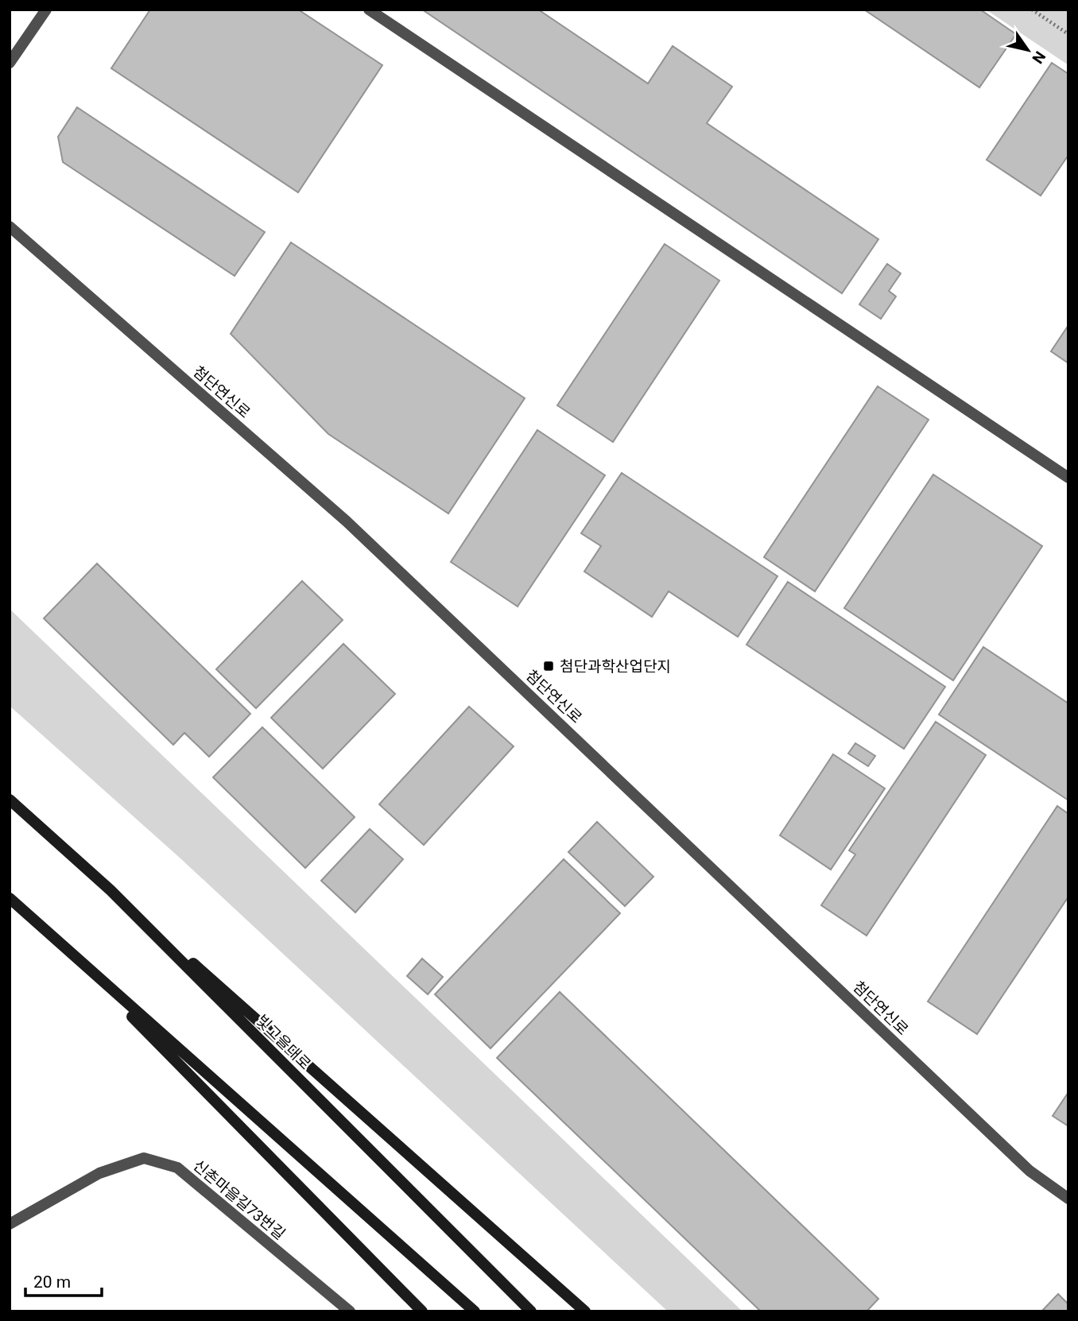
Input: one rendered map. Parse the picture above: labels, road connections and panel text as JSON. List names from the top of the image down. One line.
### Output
{"streets":{"main road":["빛고을대로"],"street":["첨단연신로","신촌마을길73번길"]},"places":{"transit":["첨단과학산업단지"]},"scale_bar":"20 m","north":"bottom right"}
